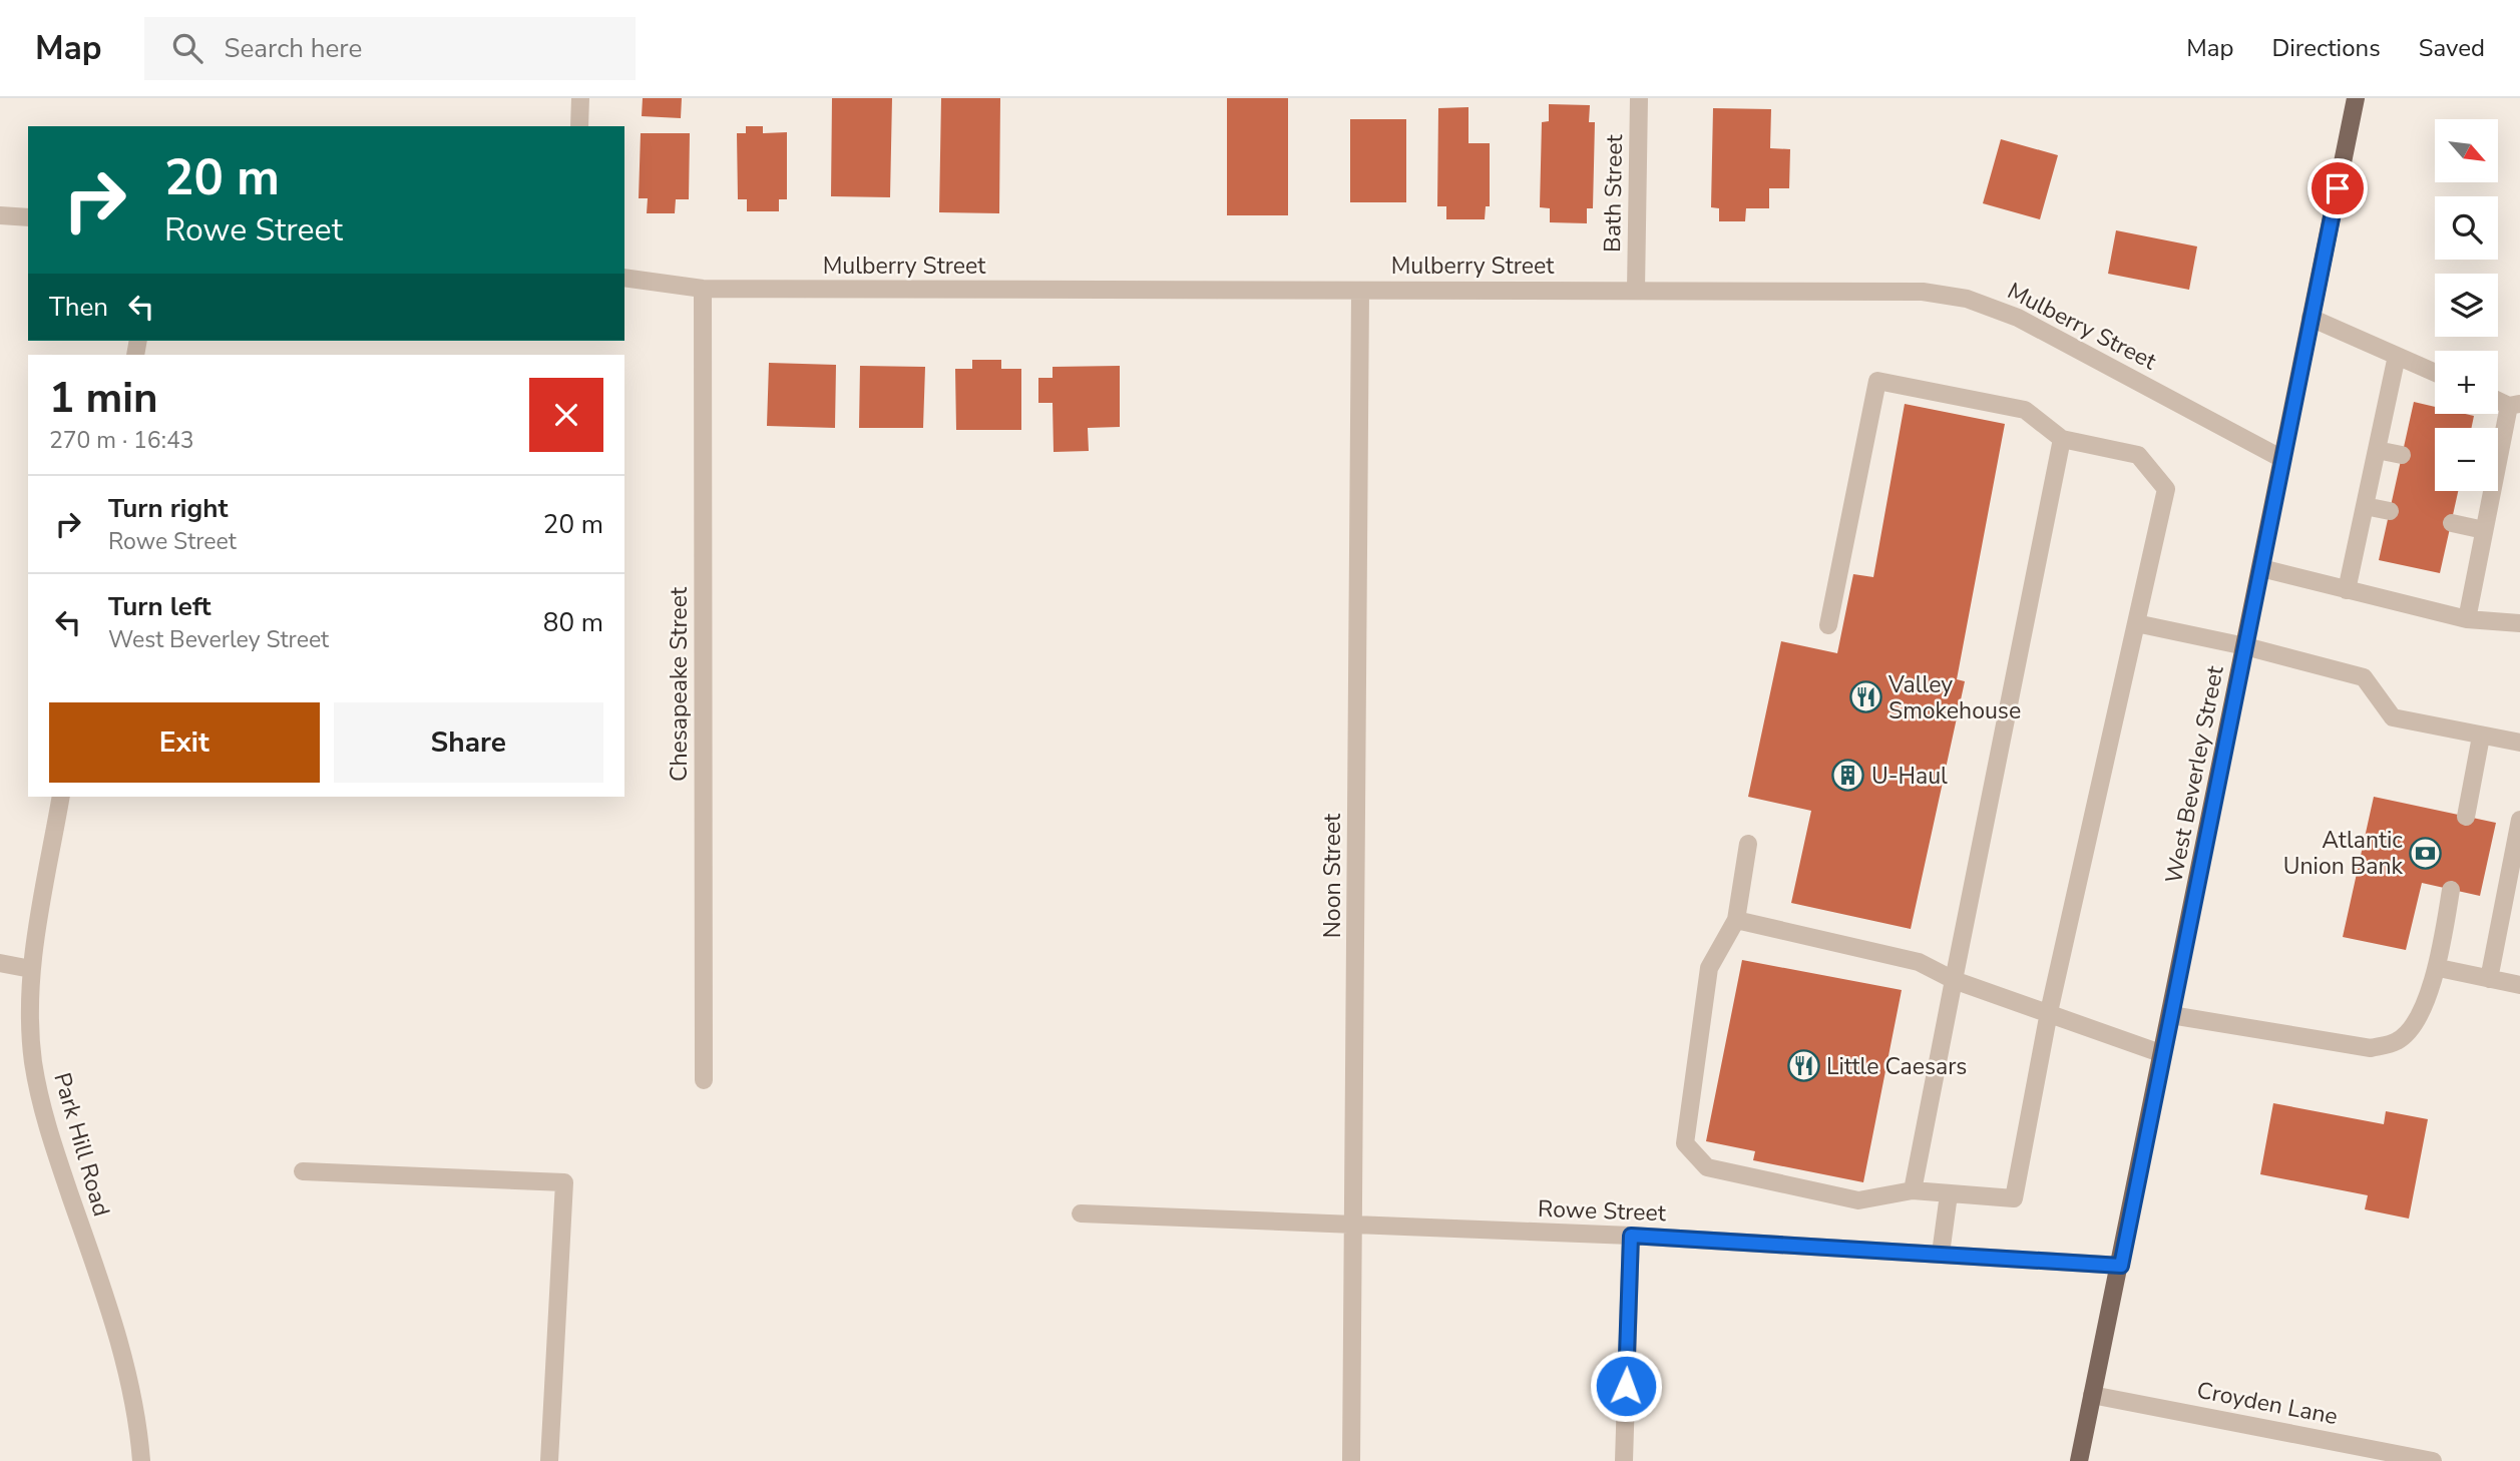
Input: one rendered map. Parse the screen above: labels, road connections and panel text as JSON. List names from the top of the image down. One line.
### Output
{"streets":{"main road":["West Beverley Street"],"street":["Bath Street","Mulberry Street","Chesapeake Street","Noon Street","Park Hill Road","Rowe Street","Croyden Lane"]},"crossings":[["Bath Street","Mulberry Street"],["Mulberry Street","Chesapeake Street"],["Mulberry Street","West Beverley Street"],["Mulberry Street","Noon Street"],["West Beverley Street","Rowe Street"],["West Beverley Street","Croyden Lane"],["Noon Street","Rowe Street"]],"places":{"restaurant":["Valley Smokehouse","Little Caesars"],"building":["U-Haul"],"bank":["Atlantic Union Bank"]},"north":"bottom right","page":{"header":"Map","search":"Search here","nav":["Map","Directions","Saved"],"map_buttons":["+","−"],"turn":["20 m","Rowe Street"],"then":"Then","heading":["1 min","270 m · 16:43"],"list":[{"name":"Turn right","note":"Rowe Street","value":"20 m"},{"name":"Turn left","note":"West Beverley Street","value":"80 m"}],"buttons":["Exit","Share"]}}
